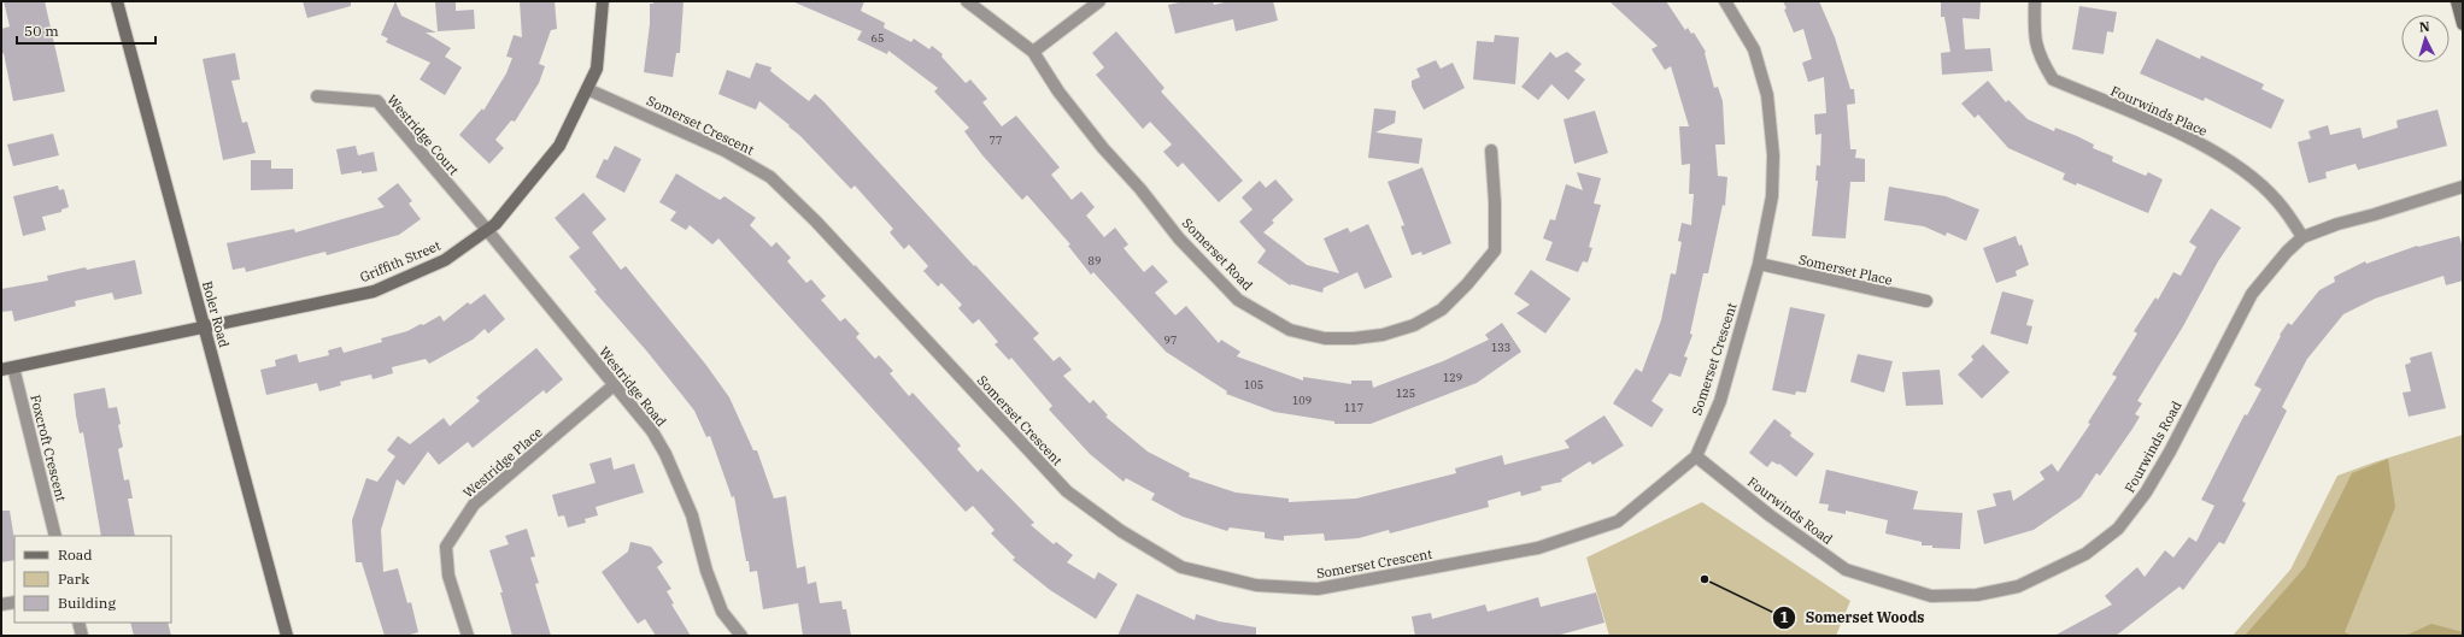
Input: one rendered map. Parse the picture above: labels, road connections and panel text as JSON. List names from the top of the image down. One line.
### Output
{"streets":{"street":["Fourwinds Place","Somerset Crescent","Westridge Court","Somerset Road","Griffith Street","Somerset Place","Boler Road","Westridge Road","Fourwinds Road","Foxcroft Crescent","Westridge Place"]},"crossings":[["Fourwinds Place","Fourwinds Road"],["Somerset Crescent","Griffith Street"],["Somerset Crescent","Somerset Place"],["Somerset Crescent","Fourwinds Road"],["Westridge Court","Griffith Street"],["Westridge Court","Westridge Road"],["Griffith Street","Boler Road"],["Griffith Street","Westridge Road"],["Griffith Street","Foxcroft Crescent"],["Westridge Road","Westridge Place"]],"places":["Somerset Woods"],"house_numbers":["65","77","89","97","133","129","105","125","109","117"],"legend":["Road","Park","Building"],"scale_bar":"50 m","north":"top"}
